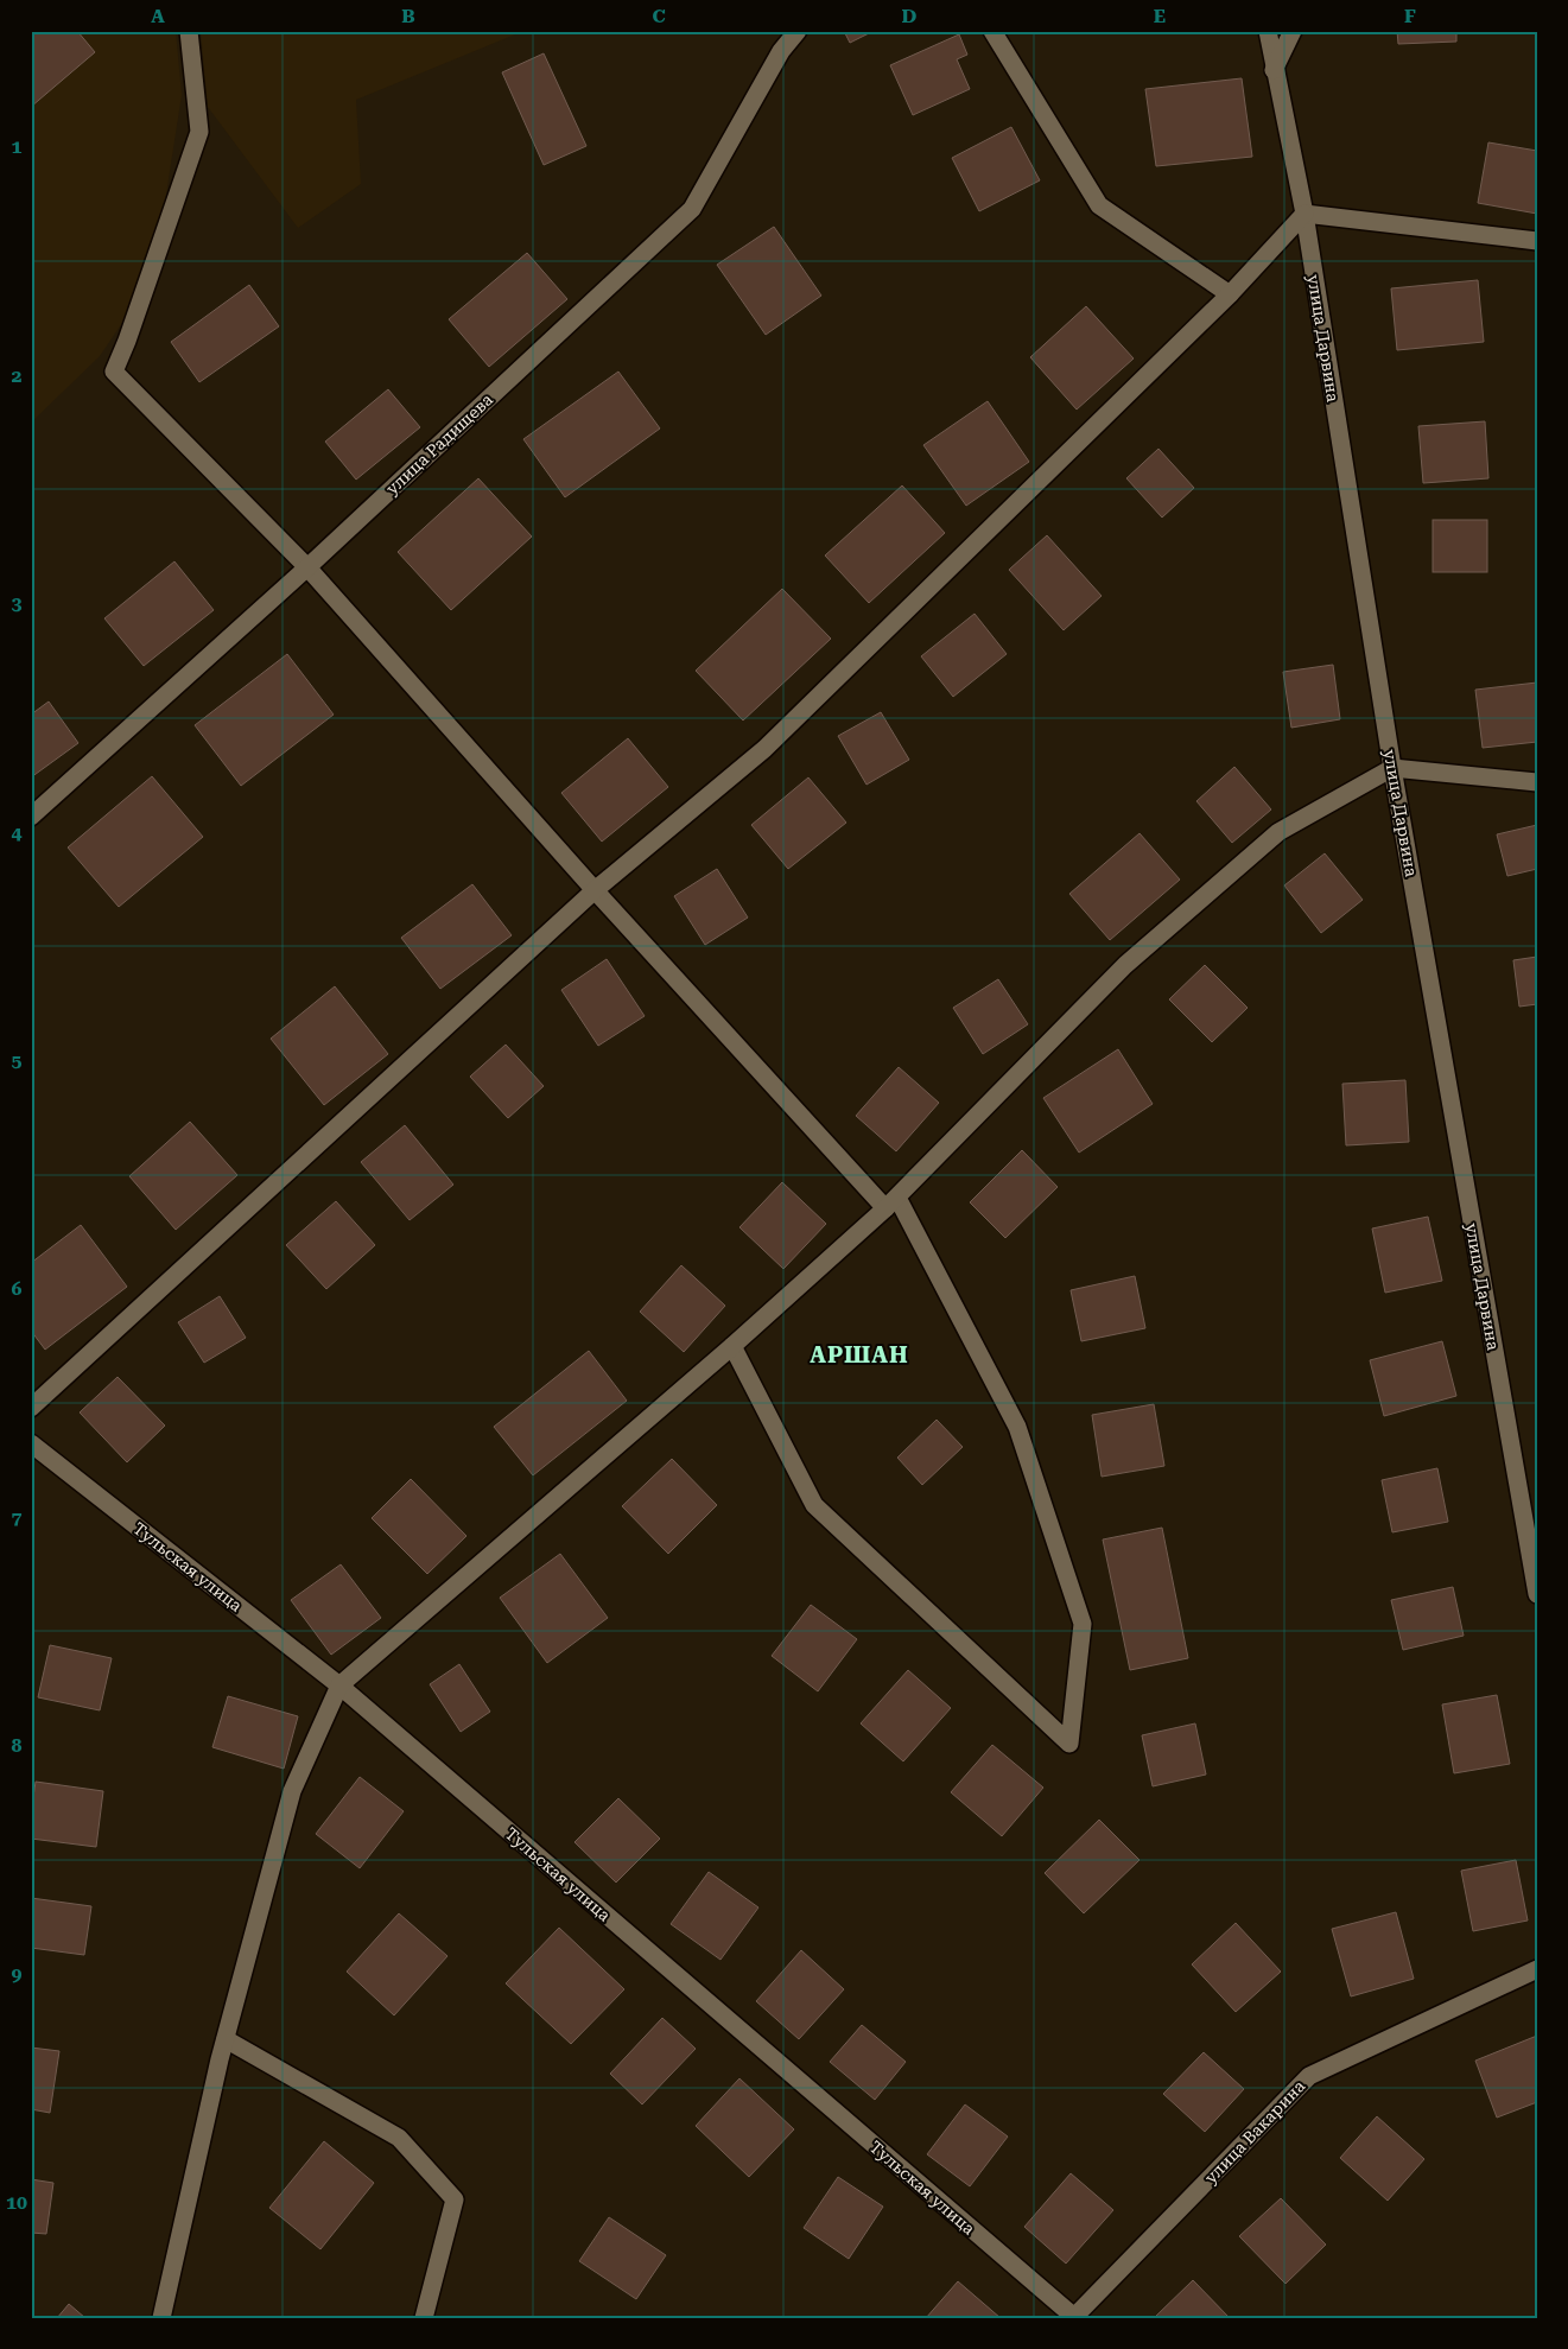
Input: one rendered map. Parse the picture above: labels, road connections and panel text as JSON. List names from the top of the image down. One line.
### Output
{"streets":{"street":["улица Дарвина","улица Радищева","Тульская улица","улица Вакарина"]},"crossings":[["Тульская улица","улица Вакарина"]],"districts":["АРШАН"],"grid":{"columns":["A","B","C","D","E","F"],"rows":["1","2","3","4","5","6","7","8","9","10"]}}
